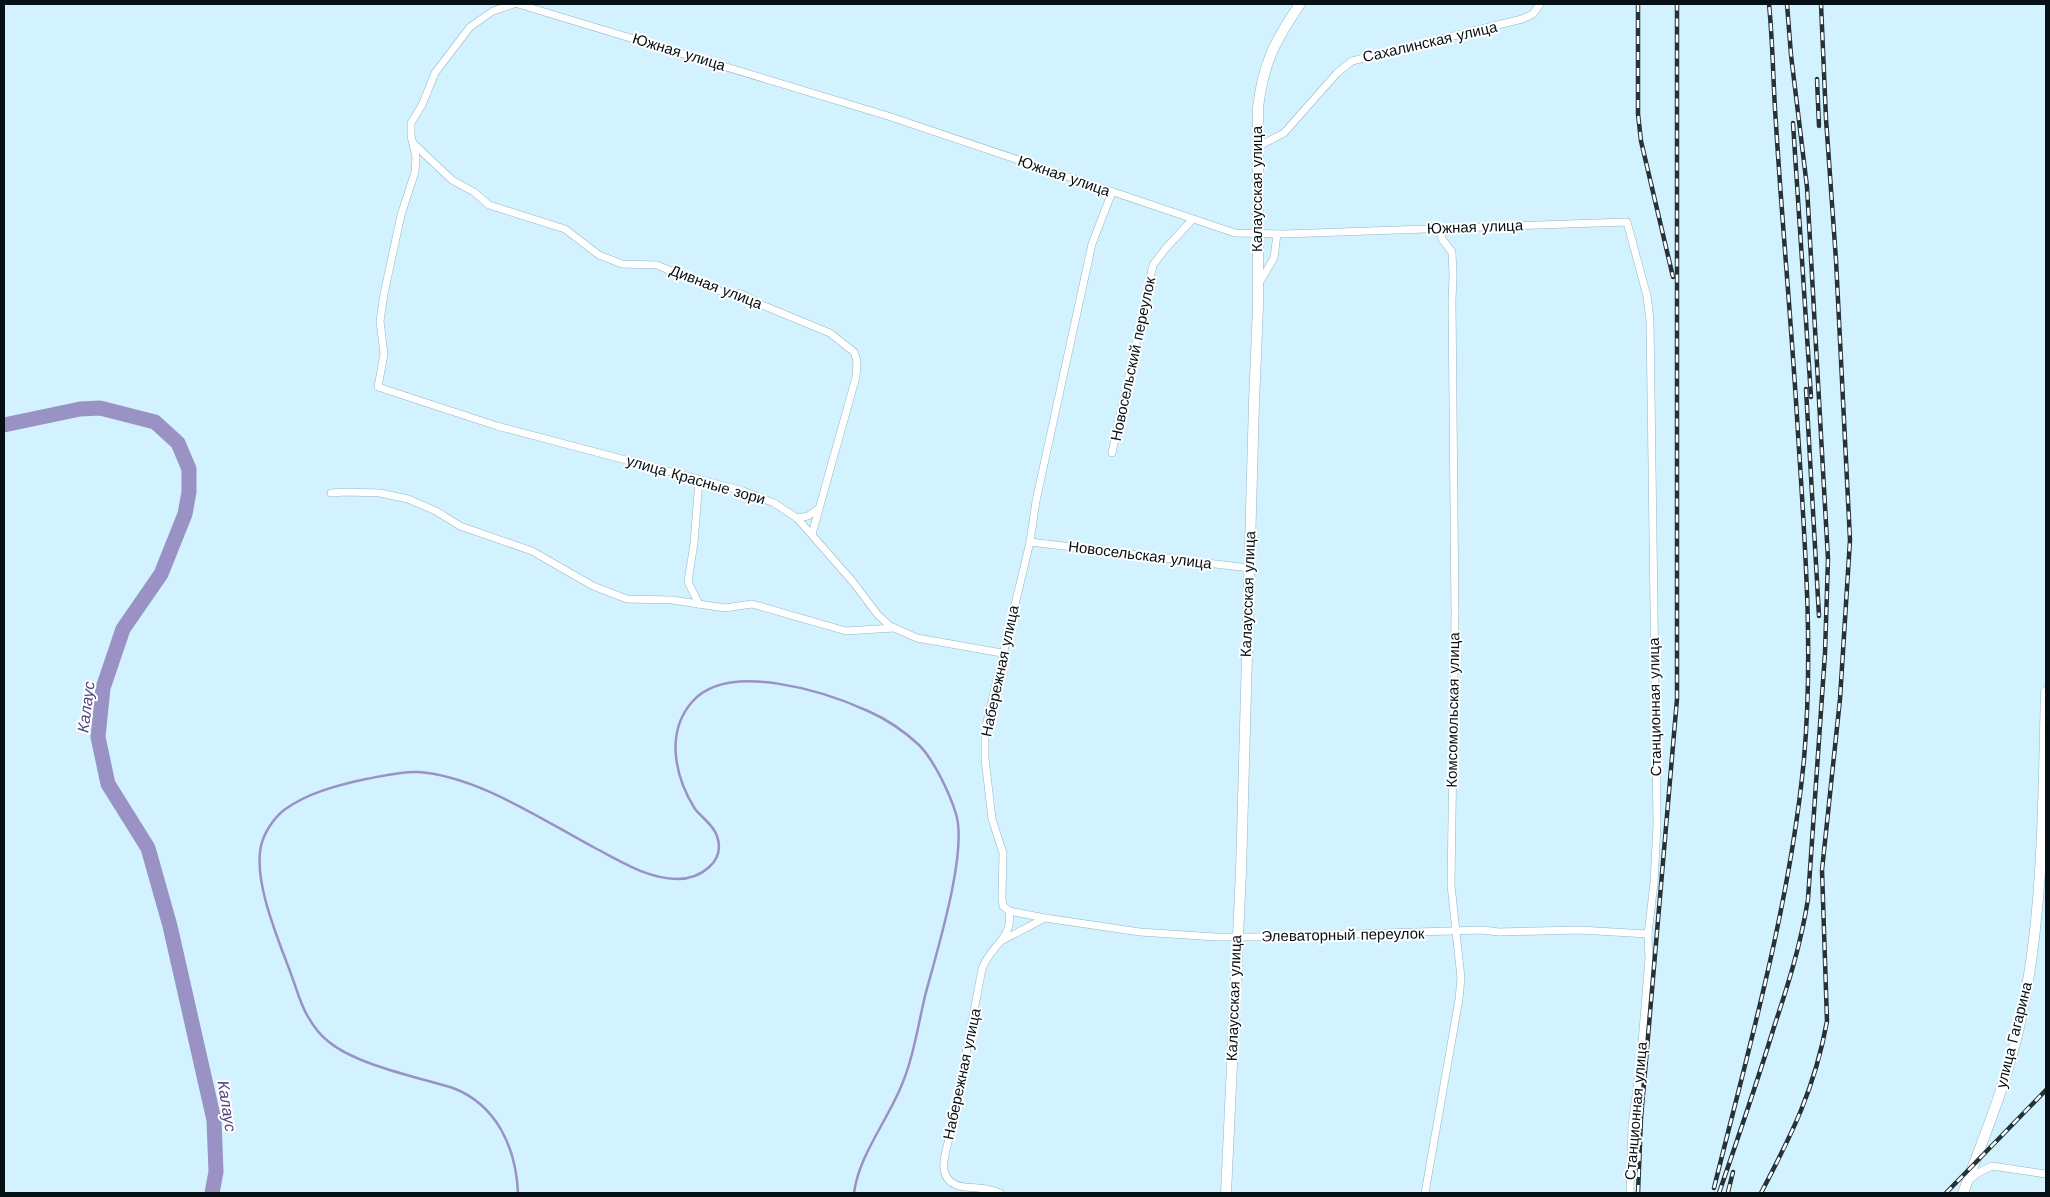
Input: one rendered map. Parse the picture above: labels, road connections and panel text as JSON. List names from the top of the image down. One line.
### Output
{"streets":{"street":["Сахалинская улица","Южная улица","Калаусская улица","Дивная улица","Новосельский переулок","улица Красные зори","Новосельская улица","Набережная улица","Станционная улица","Комсомольская улица","Элеваторный переулок","улица Гагарина"]},"crossings":[["Сахалинская улица","Калаусская улица"],["Южная улица","Калаусская улица"],["Южная улица","Новосельский переулок"],["Южная улица","Набережная улица"],["Южная улица","Станционная улица"],["Южная улица","Комсомольская улица"],["Калаусская улица","Новосельская улица"],["Калаусская улица","Элеваторный переулок"],["Дивная улица","улица Красные зори"],["улица Красные зори","Набережная улица"],["Новосельская улица","Набережная улица"],["Набережная улица","Элеваторный переулок"],["Станционная улица","Элеваторный переулок"],["Комсомольская улица","Элеваторный переулок"]],"water":["Калаус"]}
